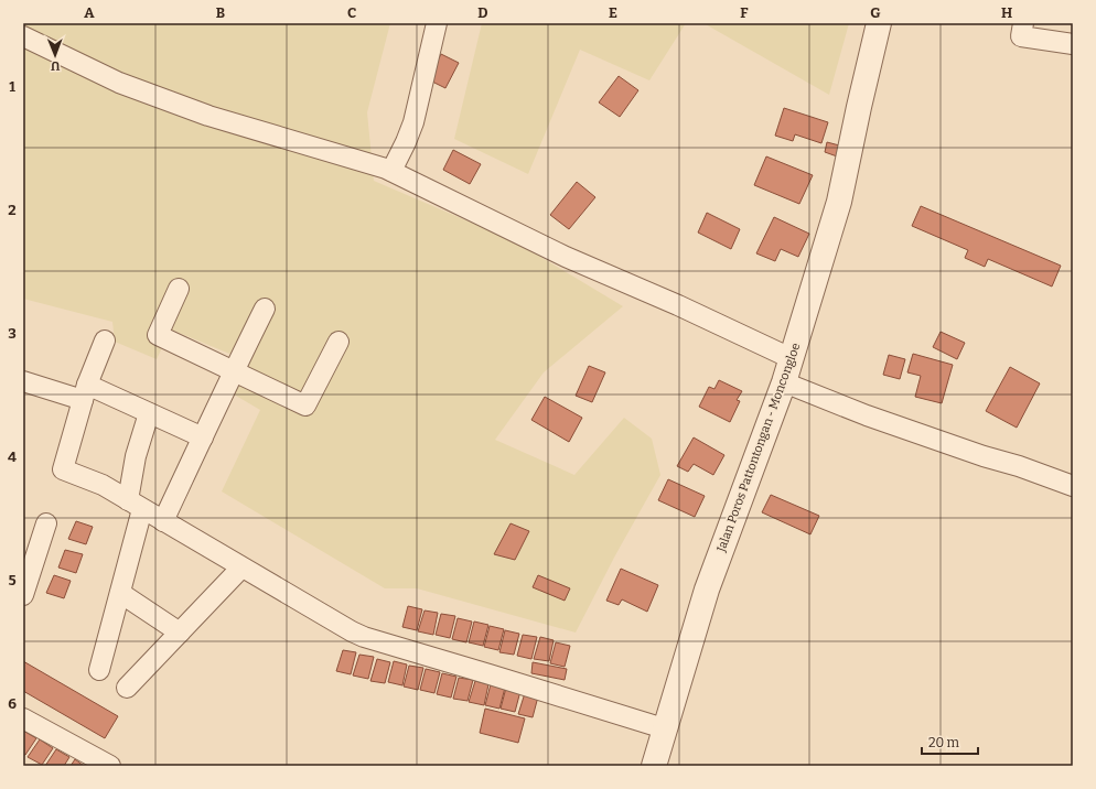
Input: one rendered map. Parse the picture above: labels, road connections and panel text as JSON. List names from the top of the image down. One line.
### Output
{"streets":{"street":["Jalan Poros Pattontongan - Moncongloe"]},"scale_bar":"20 m","north":"bottom","grid":{"columns":["A","B","C","D","E","F","G","H"],"rows":["1","2","3","4","5","6"]}}
